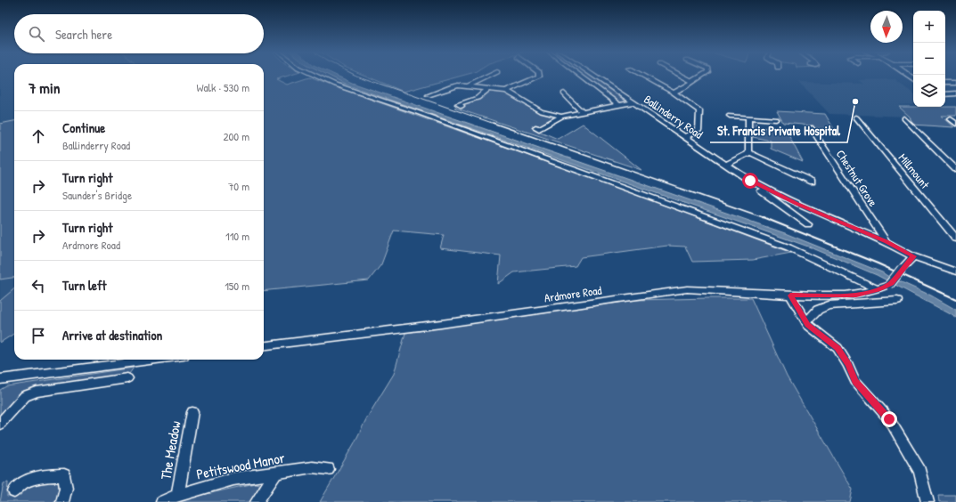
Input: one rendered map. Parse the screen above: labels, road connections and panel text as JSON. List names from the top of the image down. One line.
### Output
{"streets":{"street":["Ballinderry Road","Millmount","Chestnut Grove","Ardmore Road","The Meadow","Petitswood Manor"]},"crossings":[["Ballinderry Road","Chestnut Grove"],["Ballinderry Road","Ardmore Road"],["The Meadow","Petitswood Manor"]],"places":["St. Francis Private Hospital"],"north":"bottom","page":{"map_buttons":["+","−"],"search":"Search here","heading":["7 min","Walk · 530 m"],"list":[["Continue","Ballinderry Road","200 m"],["Turn right","Saunder's Bridge","70 m"],["Turn right","Ardmore Road","110 m"],["Turn left","150 m"],"Arrive at destination"]}}
